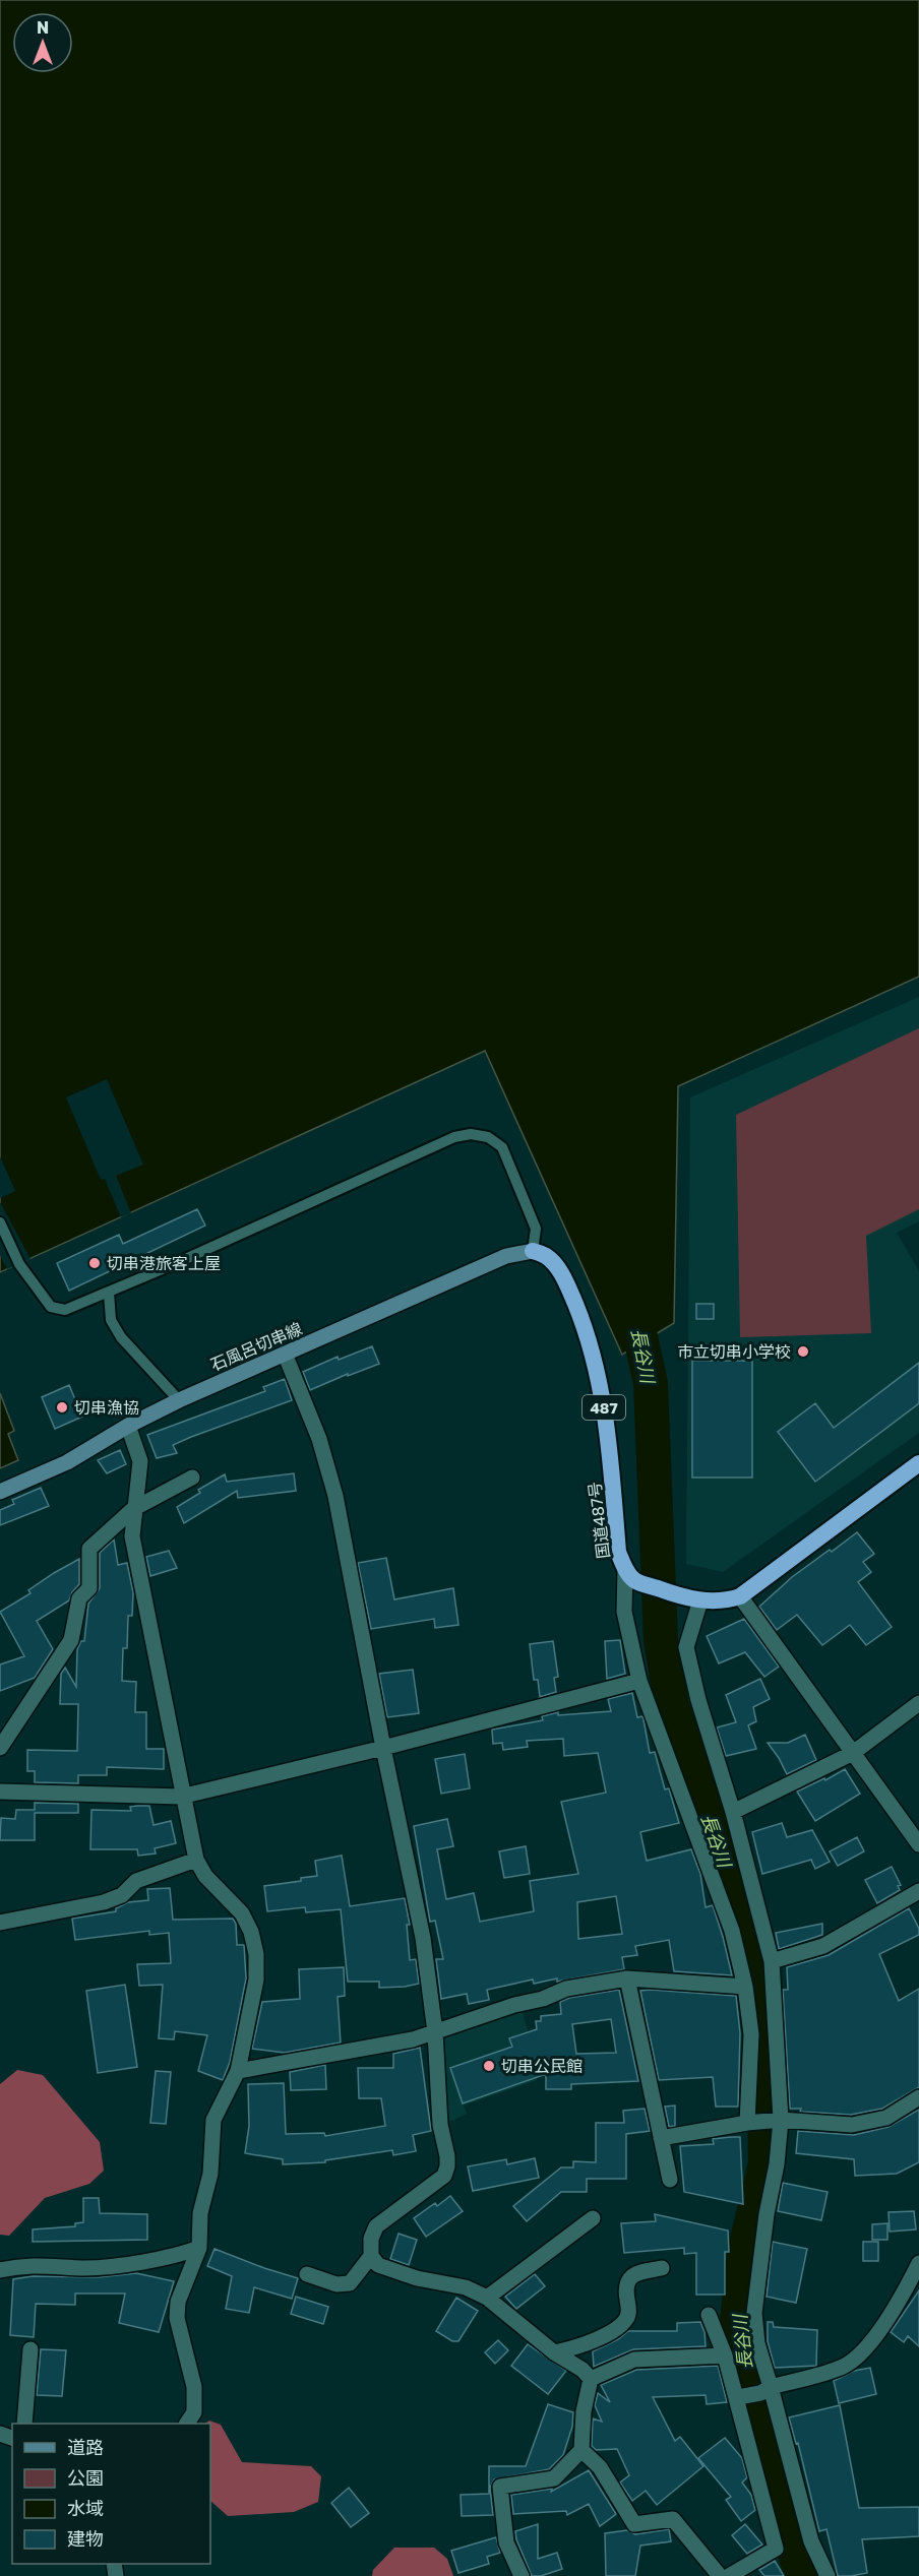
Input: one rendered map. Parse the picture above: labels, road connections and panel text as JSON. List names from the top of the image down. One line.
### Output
{"streets":{"highway":["487","国道487号"],"main road":["石風呂切串線"]},"crossings":[["石風呂切串線","国道487号"]],"water":["長谷川"],"places":["切串港旅客上屋","市立切串小学校","切串漁協","切串公民館"],"legend":["道路","公園","水域","建物"],"north":"top"}
